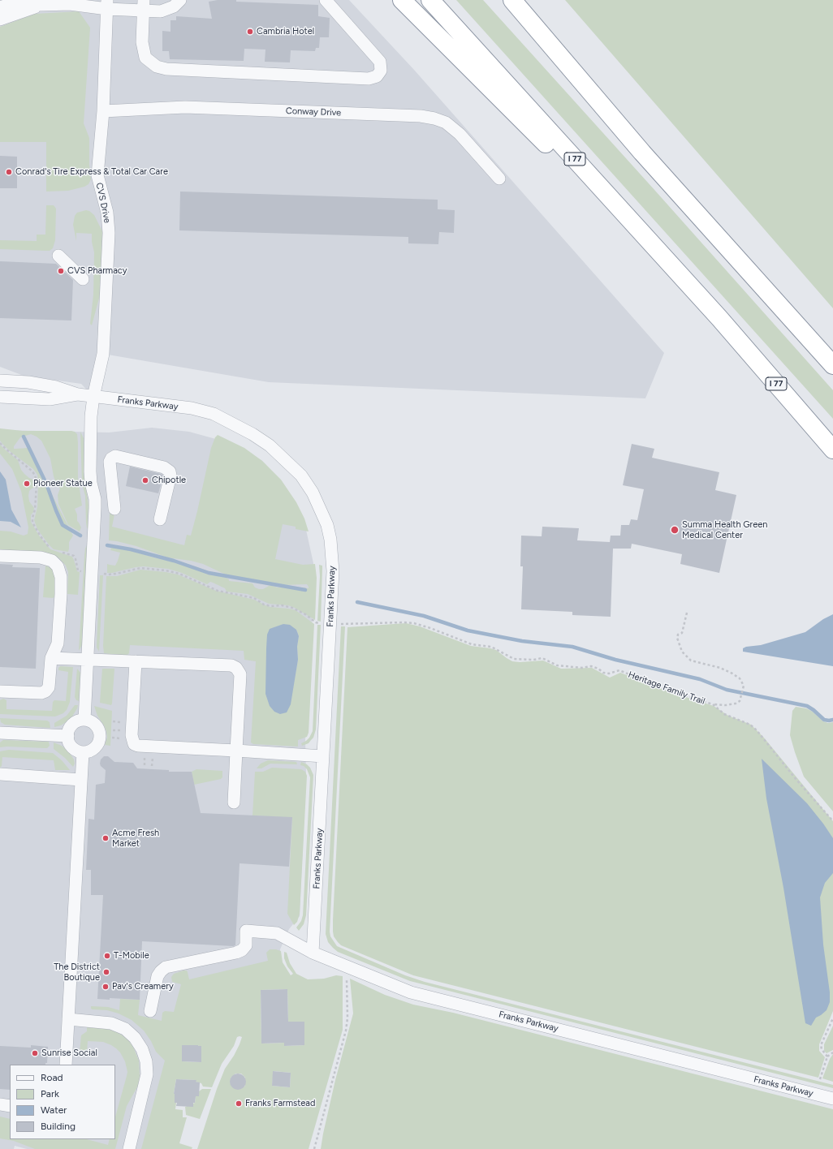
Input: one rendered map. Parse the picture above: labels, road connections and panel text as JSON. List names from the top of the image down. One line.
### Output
{"streets":{"highway":["I 77"],"street":["Conway Drive","CVS Drive","Franks Parkway"],"path":["Heritage Family Trail"]},"crossings":[["Conway Drive","CVS Drive"],["CVS Drive","Franks Parkway"],["Franks Parkway","Heritage Family Trail"]],"places":["Cambria Hotel","Conrad's Tire Express & Total Car Care","CVS Pharmacy","Chipotle","Pioneer Statue","Summa Health Green Medical Center","Acme Fresh Market","T-Mobile","The District Boutique","Pav's Creamery","Sunrise Social","Franks Farmstead"],"legend":["Road","Park","Water","Building"]}
